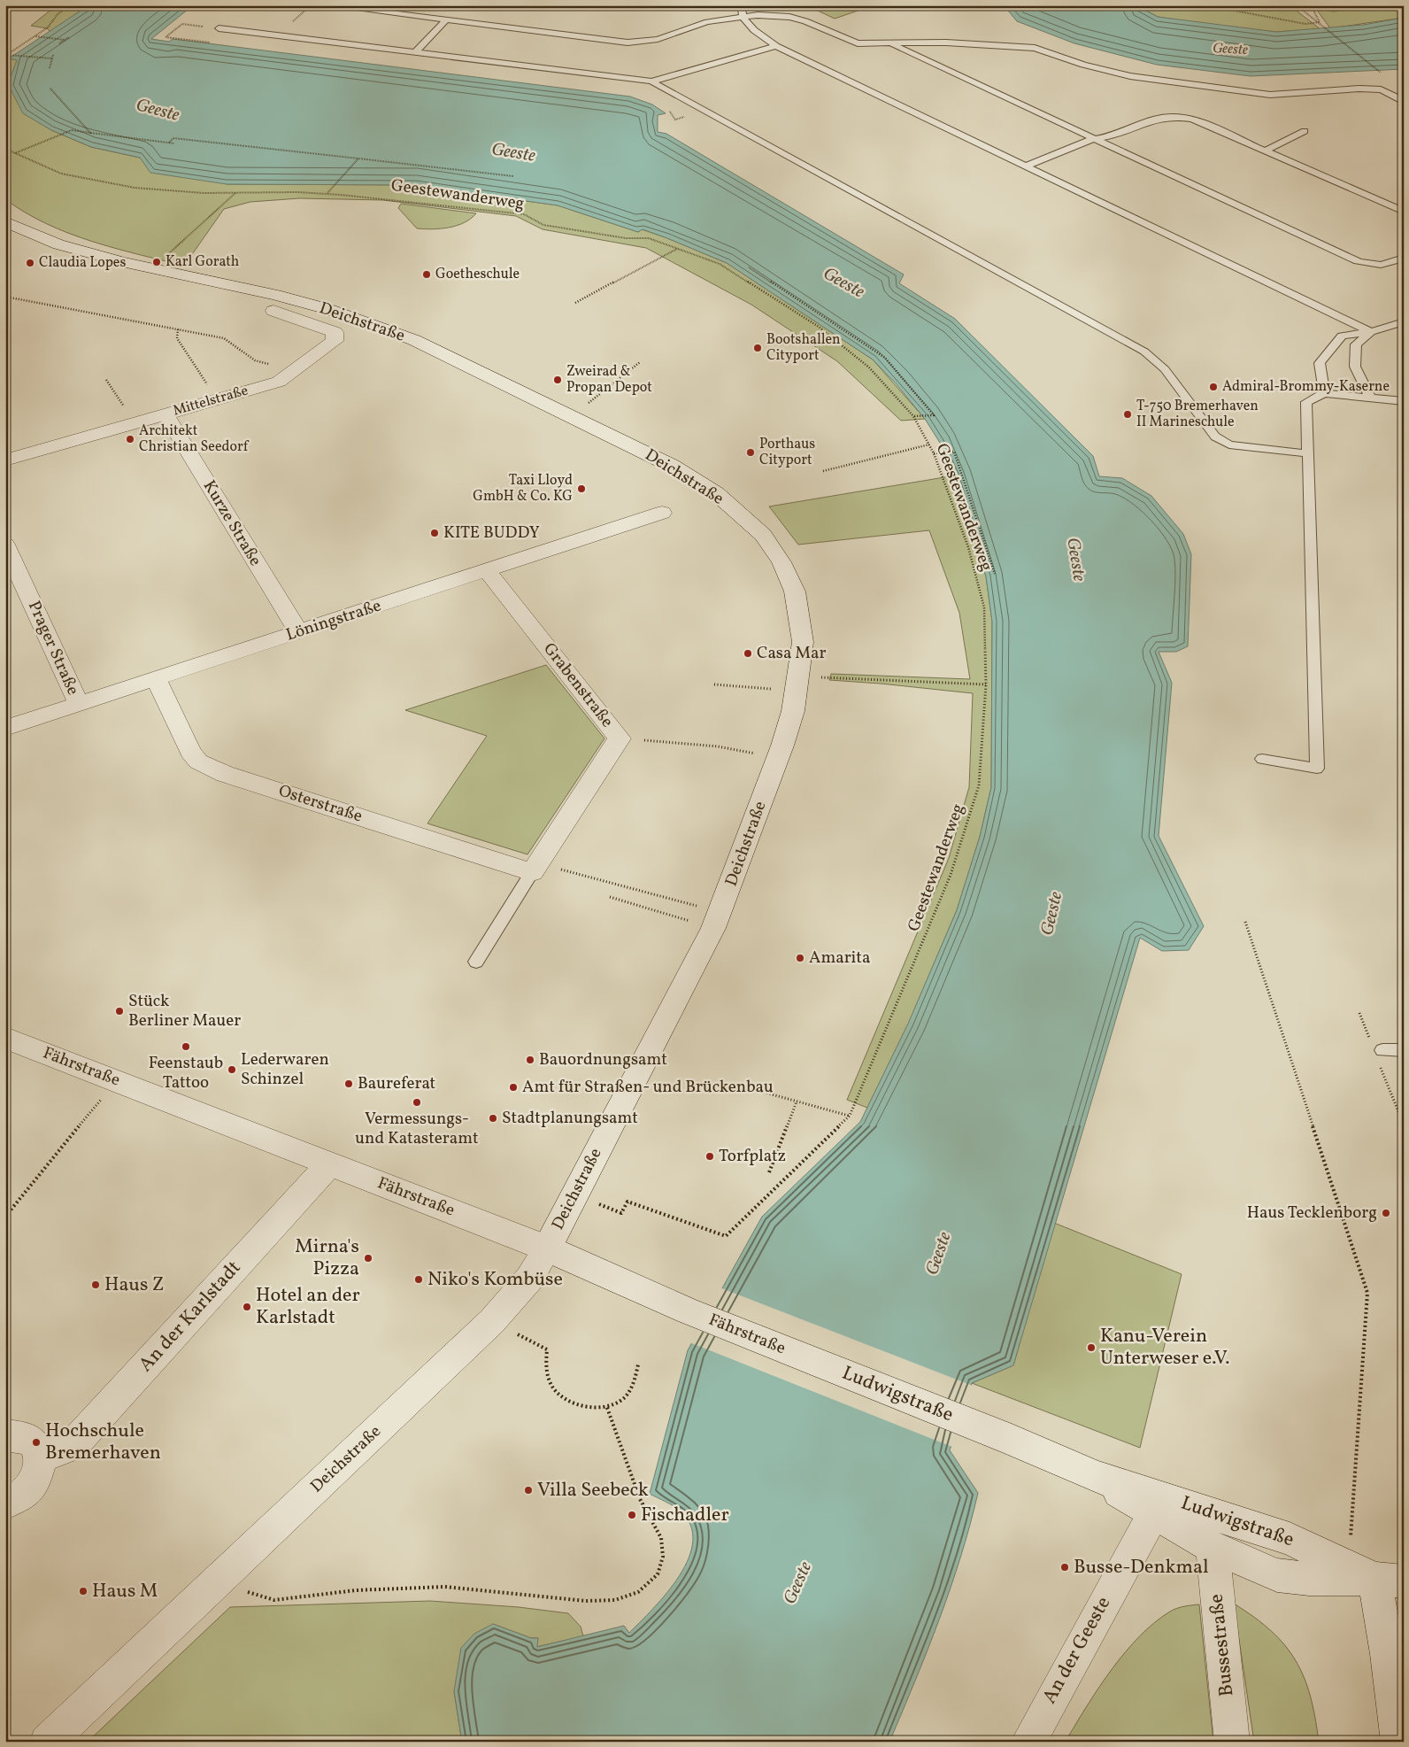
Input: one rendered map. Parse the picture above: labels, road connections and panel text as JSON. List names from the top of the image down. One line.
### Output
{"streets":{"street":["Deichstraße","Mittelstraße","Kurze Straße","Löningstraße","Prager Straße","Grabenstraße","Osterstraße","Fährstraße","An der Karlstadt","Ludwigstraße","Bussestraße","An der Geeste"],"path":["Geestewanderweg"]},"crossings":[["Geestewanderweg","Deichstraße"],["Deichstraße","Fährstraße"],["Mittelstraße","Kurze Straße"],["Kurze Straße","Löningstraße"],["Löningstraße","Prager Straße"],["Löningstraße","Grabenstraße"],["Löningstraße","Osterstraße"],["Grabenstraße","Osterstraße"],["Fährstraße","An der Karlstadt"],["Fährstraße","Ludwigstraße"],["Ludwigstraße","Bussestraße"],["Ludwigstraße","An der Geeste"]],"water":["Geeste"],"places":["Karl Gorath","Claudia Lopes","Goetheschule","Bootshallen Cityport","Zweirad & Propan Depot","Admiral-Brommy-Kaserne","T-750 Bremerhaven II Marineschule","Architekt Christian Seedorf","Porthaus Cityport","Taxi Lloyd GmbH & Co. KG","KITE BUDDY","Casa Mar","Amarita","Stück Berliner Mauer","Feenstaub Tattoo","Bauordnungsamt","Lederwaren Schinzel","Baureferat","Amt für Straßen- und Brückenbau","Vermessungs- und Katasteramt","Stadtplanungsamt","Torfplatz","Haus Tecklenborg","Mirna's Pizza","Niko's Kombüse","Haus Z","Hotel an der Karlstadt","Kanu-Verein Unterweser e.V.","Hochschule Bremerhaven","Villa Seebeck","Fischadler","Busse-Denkmal","Haus M"]}
